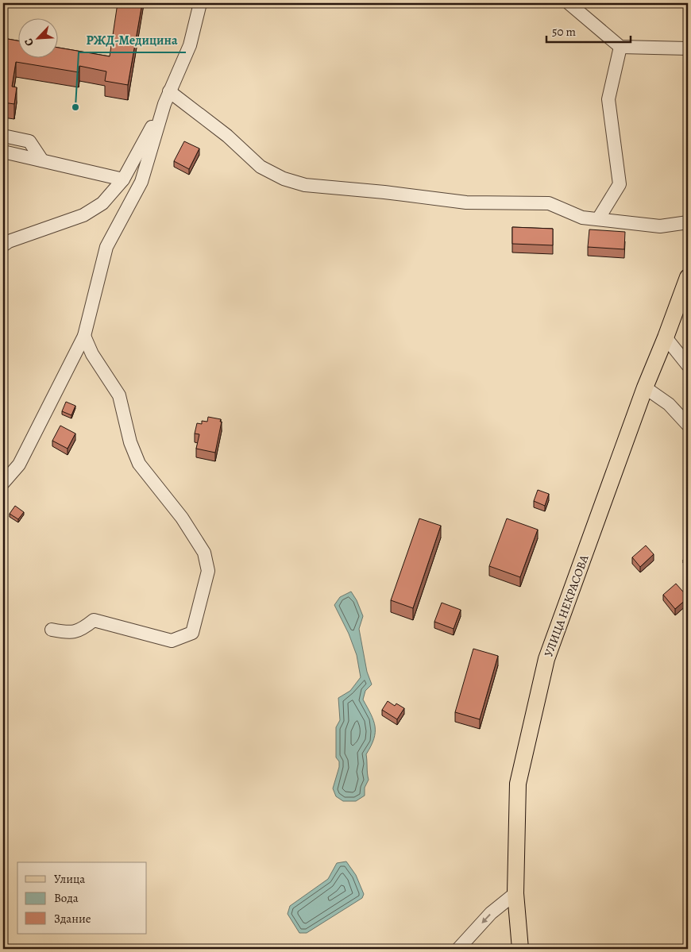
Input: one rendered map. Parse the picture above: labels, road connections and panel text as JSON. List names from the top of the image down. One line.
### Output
{"streets":{"main road":["УЛИЦА НЕКРАСОВА"]},"places":["РЖД-Медицина"],"legend":["Улица","Вода","Здание"],"scale_bar":"50 m","north":"bottom left"}
